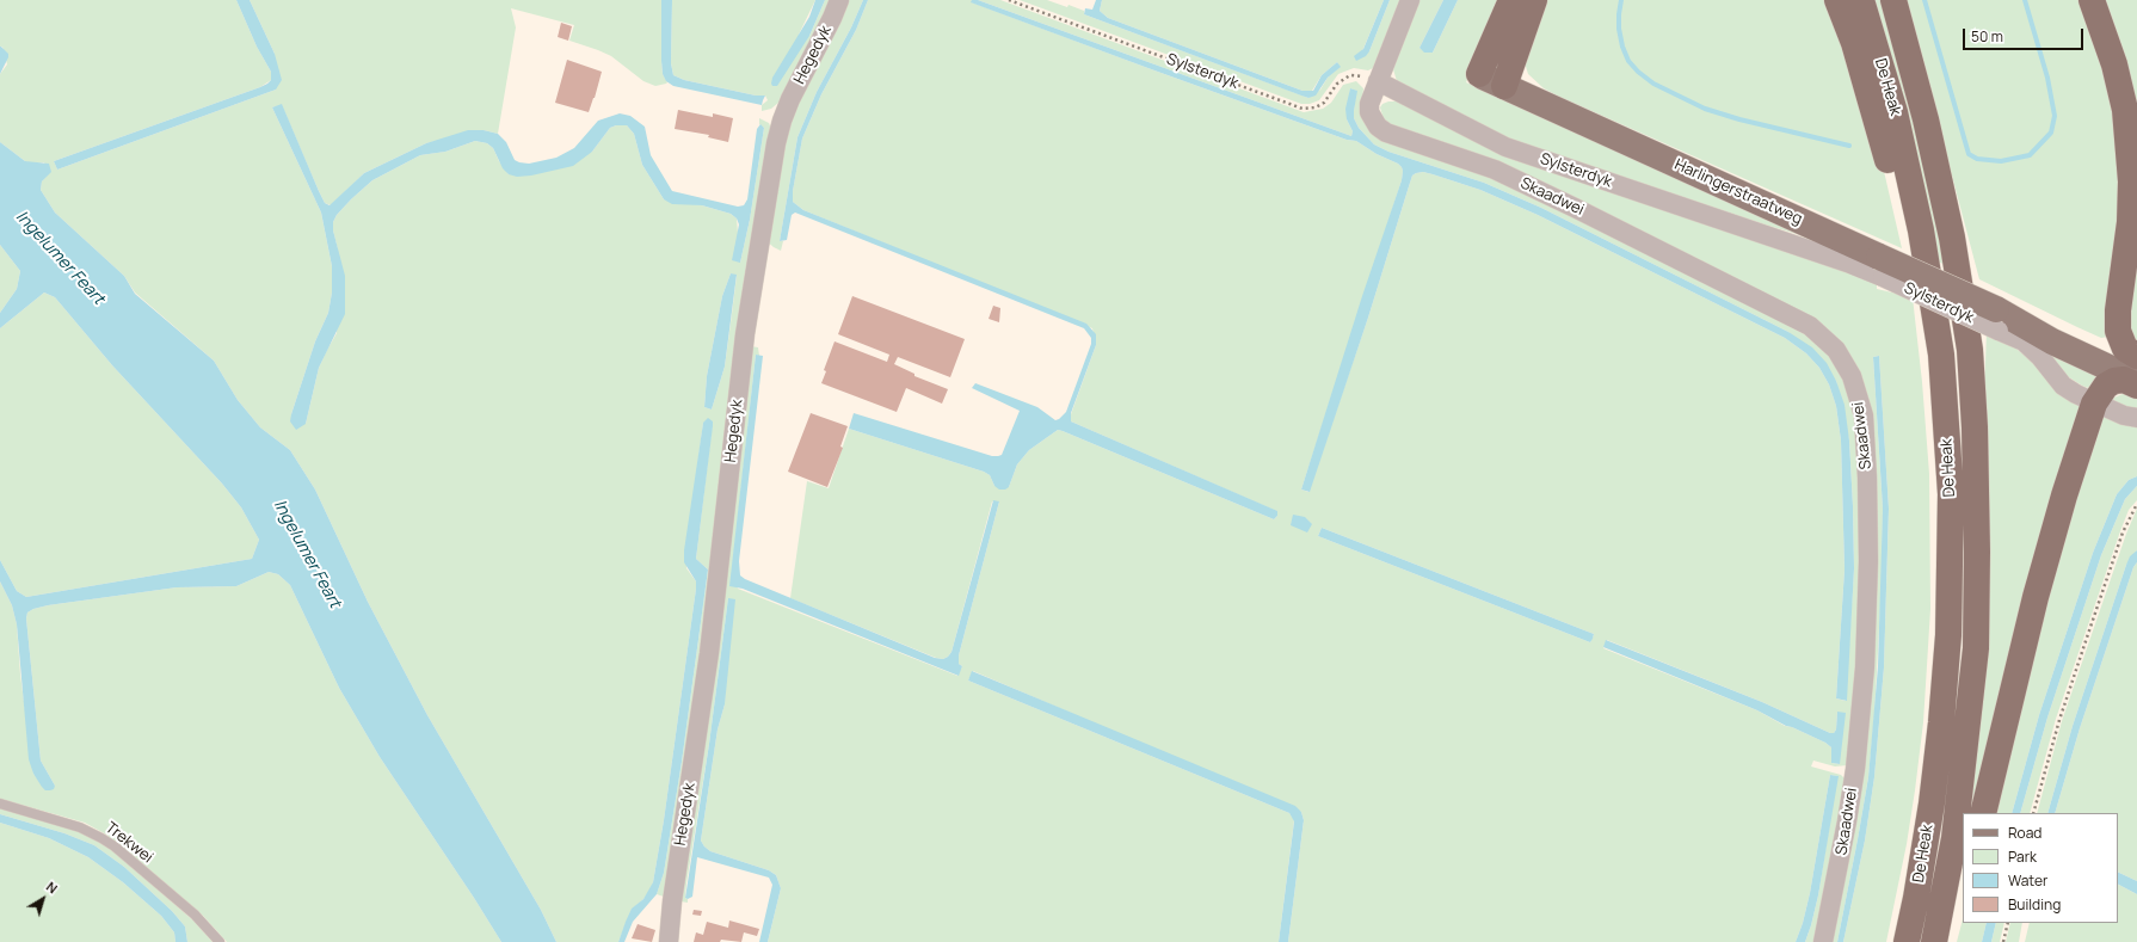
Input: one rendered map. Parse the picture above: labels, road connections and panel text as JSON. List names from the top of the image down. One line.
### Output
{"streets":{"highway":["De Heak"],"main road":["Harlingerstraatweg"],"street":["Hegedyk","Sylsterdyk","Skaadwei"],"lane":["Trekwei"]},"crossings":[["Sylsterdyk","Harlingerstraatweg"],["Sylsterdyk","Skaadwei"]],"water":["Ingelumer Feart"],"legend":["Road","Park","Water","Building"],"scale_bar":"50 m","north":"top right"}
